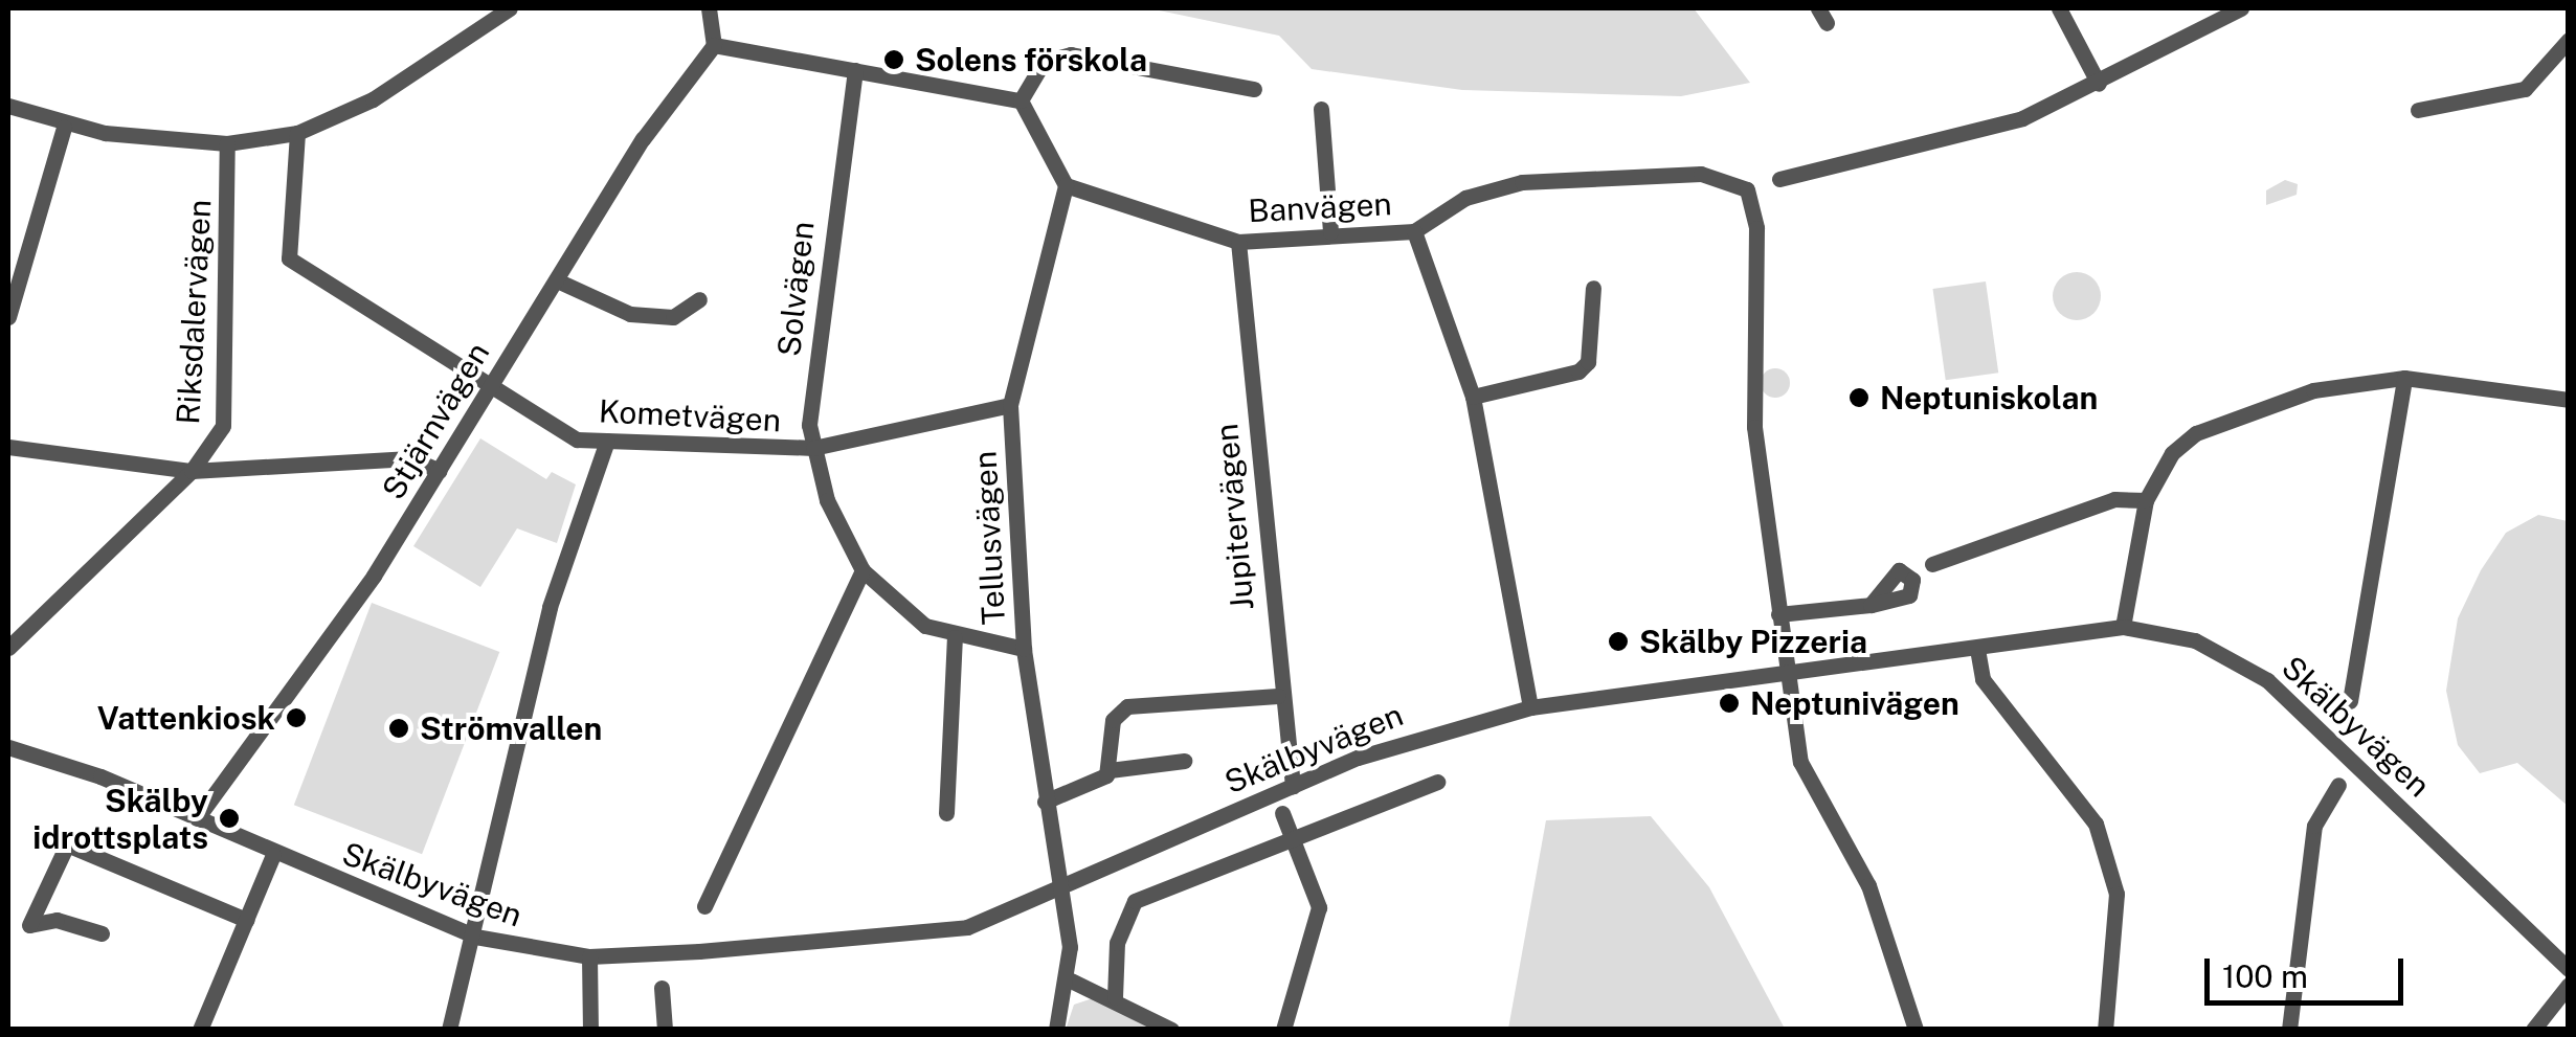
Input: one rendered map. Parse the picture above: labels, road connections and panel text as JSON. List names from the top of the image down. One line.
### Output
{"streets":{"street":["Banvägen","Solvägen","Riksdalervägen","Kometvägen","Stjärnvägen","Jupitervägen","Tellusvägen","Skälbyvägen"]},"crossings":[["Banvägen","Jupitervägen"],["Banvägen","Tellusvägen"],["Solvägen","Kometvägen"],["Solvägen","Tellusvägen"],["Kometvägen","Stjärnvägen"],["Kometvägen","Tellusvägen"],["Stjärnvägen","Skälbyvägen"],["Jupitervägen","Skälbyvägen"],["Tellusvägen","Skälbyvägen"]],"places":["Solens förskola","Neptuniskolan","Skälby Pizzeria","Neptunivägen","Vattenkiosk","Strömvallen","Skälby idrottsplats"],"scale_bar":"100 m"}
